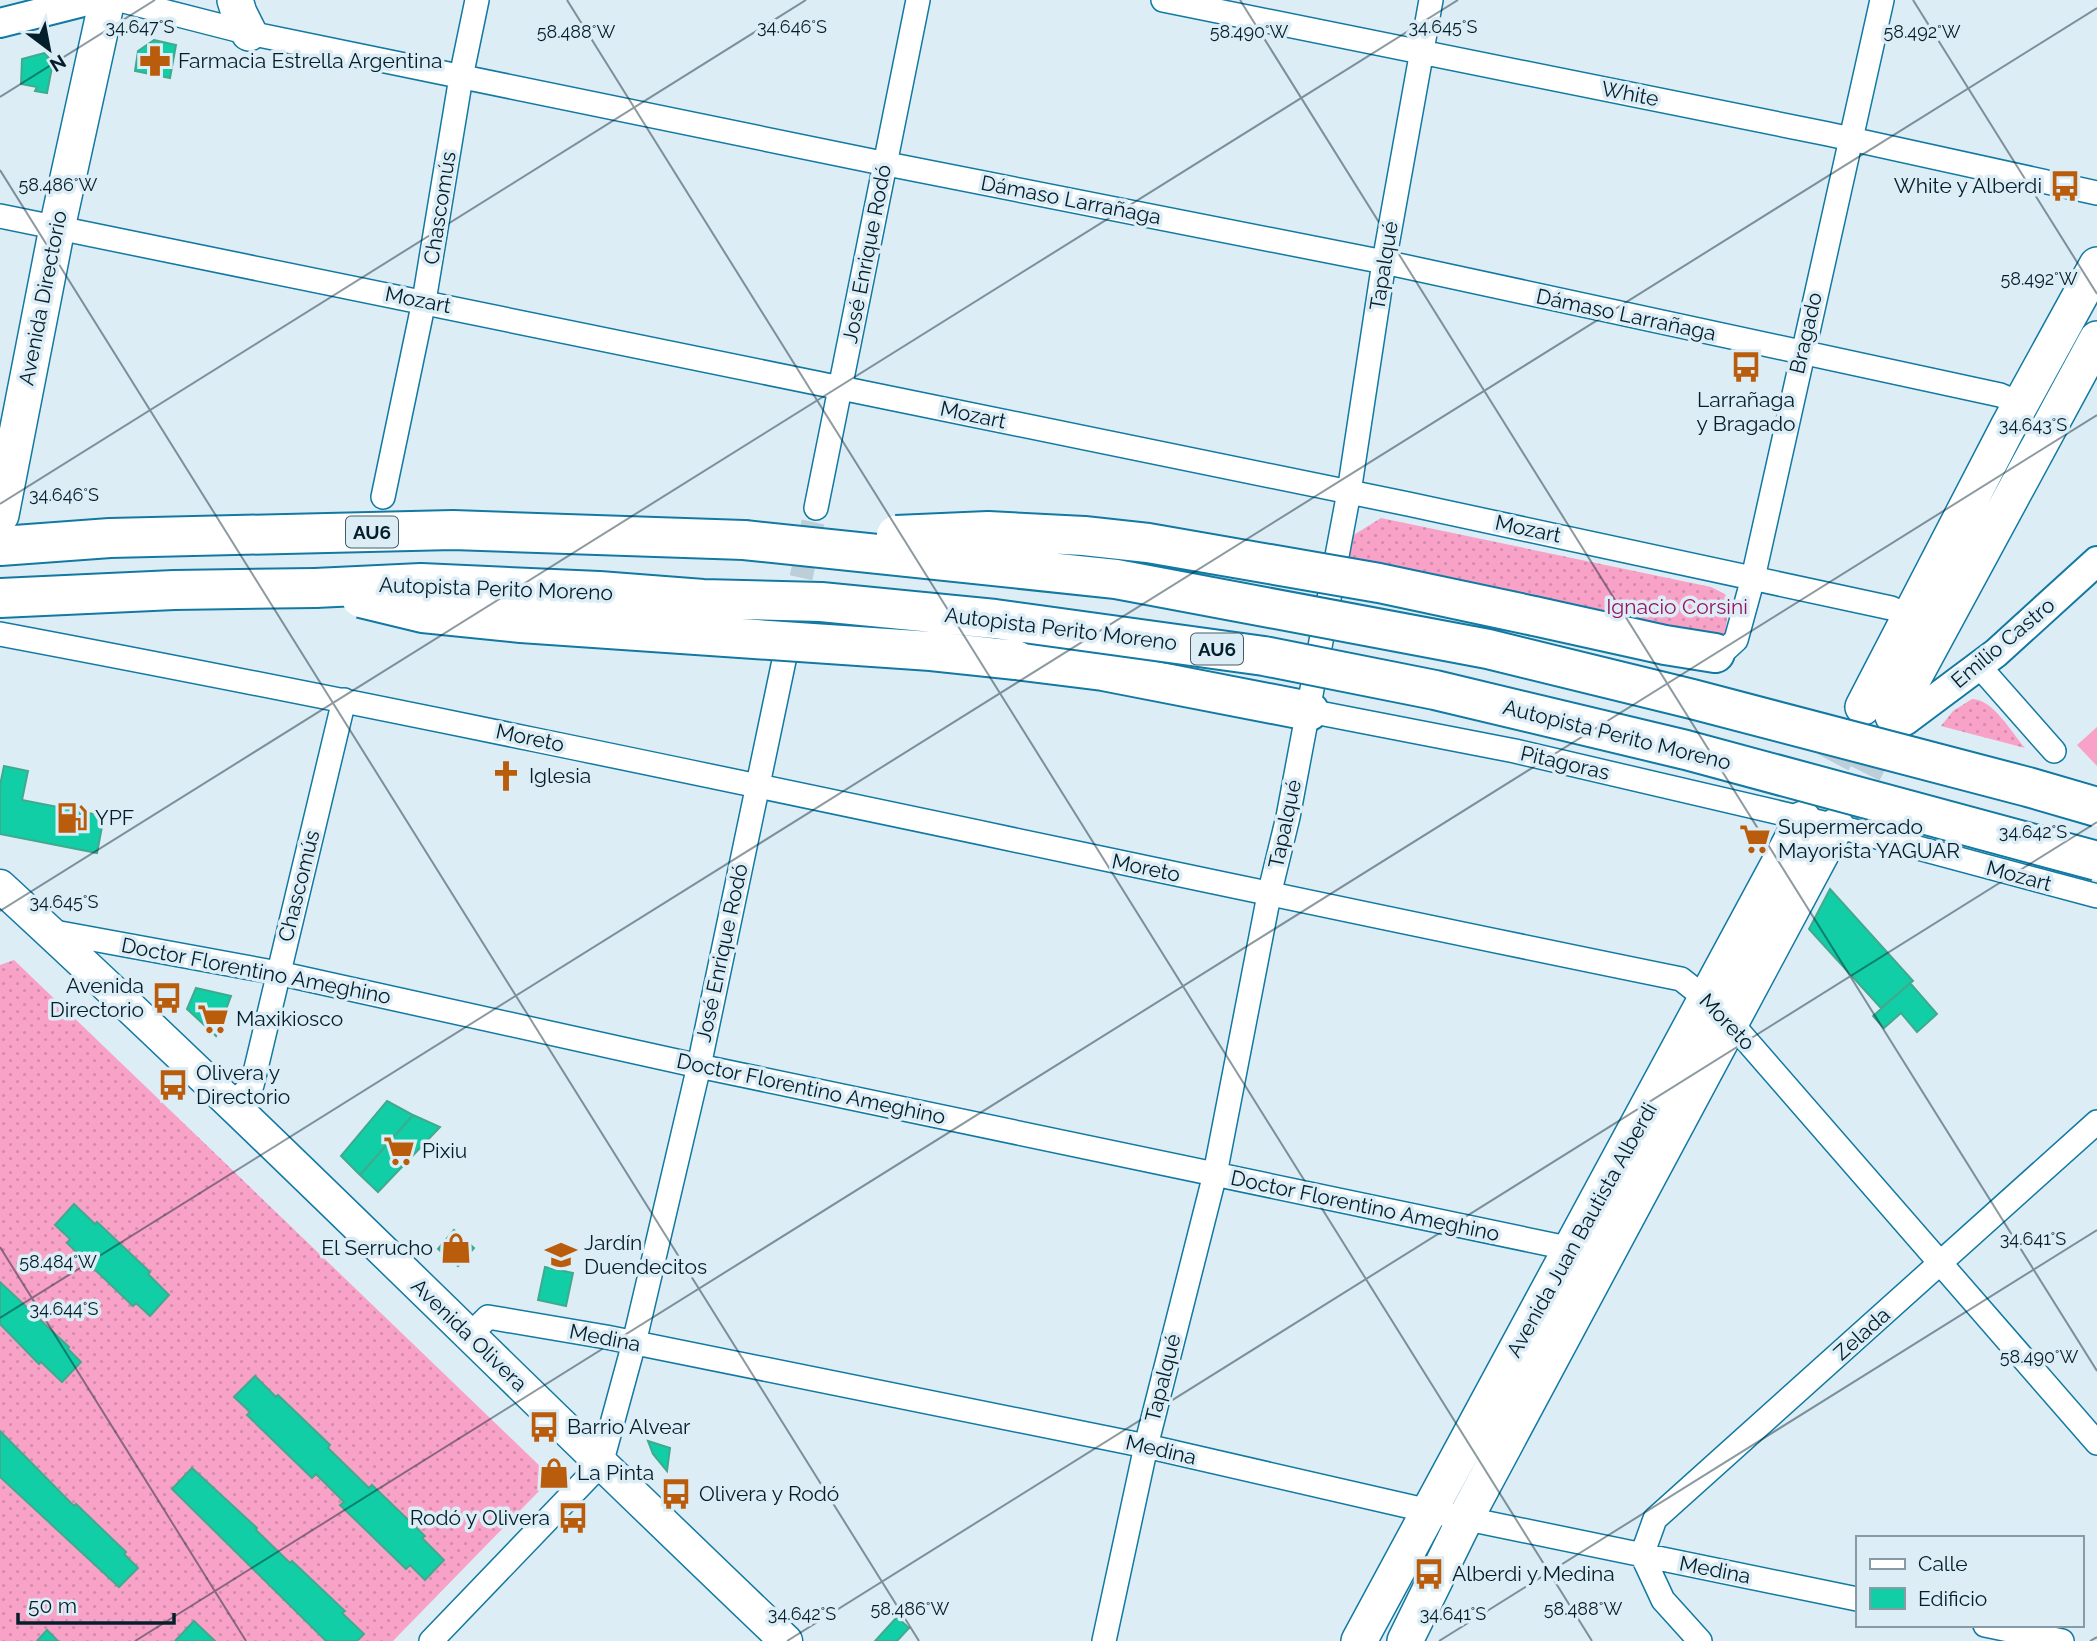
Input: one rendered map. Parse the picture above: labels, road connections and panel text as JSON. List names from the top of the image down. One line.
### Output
{"streets":{"highway":["AU6","Autopista Perito Moreno"],"main road":["Avenida Directorio","Avenida Juan Bautista Alberdi","Avenida Olivera"],"street":["White","Dámaso Larrañaga","Chascomús","José Enrique Rodó","Tapalqué","Mozart","Bragado","Emilio Castro","Moreto","Pitagoras","Doctor Florentino Ameghino","Zelada","Medina"]},"crossings":[["White","Tapalqué"],["White","Bragado"],["Dámaso Larrañaga","Chascomús"],["Dámaso Larrañaga","José Enrique Rodó"],["Dámaso Larrañaga","Tapalqué"],["Dámaso Larrañaga","Bragado"],["Chascomús","Mozart"],["Chascomús","Moreto"],["Chascomús","Doctor Florentino Ameghino"],["Chascomús","Avenida Olivera"],["José Enrique Rodó","Mozart"],["José Enrique Rodó","Moreto"],["José Enrique Rodó","Doctor Florentino Ameghino"],["José Enrique Rodó","Avenida Olivera"],["José Enrique Rodó","Medina"],["Tapalqué","Mozart"],["Tapalqué","Moreto"],["Tapalqué","Pitagoras"],["Tapalqué","Doctor Florentino Ameghino"],["Tapalqué","Medina"],["Avenida Directorio","Mozart"],["Avenida Directorio","AU6"],["Mozart","Bragado"],["Mozart","Pitagoras"],["Mozart","Avenida Juan Bautista Alberdi"],["Moreto","Avenida Juan Bautista Alberdi"],["Moreto","Zelada"],["Pitagoras","Avenida Juan Bautista Alberdi"],["Doctor Florentino Ameghino","Avenida Juan Bautista Alberdi"],["Doctor Florentino Ameghino","Avenida Olivera"],["Avenida Juan Bautista Alberdi","Medina"],["Zelada","Medina"],["Avenida Olivera","Medina"]],"parks":["Ignacio Corsini"],"places":{"pharmacy":["Farmacia Estrella Argentina"],"bus stop":["White y Alberdi","Larrañaga y Bragado","Avenida Directorio","Olivera y Directorio","Barrio Alvear","Olivera y Rodó","Rodó y Olivera","Alberdi y Medina"],"church":["Iglesia"],"fuel station":["YPF"],"supermarket":["Supermercado Mayorista YAGUAR","Maxikiosco","Pixiu"],"shop":["El Serrucho","La Pinta"],"school or university":["Jardín Duendecitos"]},"legend":["Calle","Edificio"],"scale_bar":"50 m","north":"bottom right","coordinates":["34.647°S","34.646°S","34.645°S","58.492°W","58.488°W","58.490°W","58.486°W","34.643°S","34.642°S","34.641°S","58.484°W","34.644°S"]}
